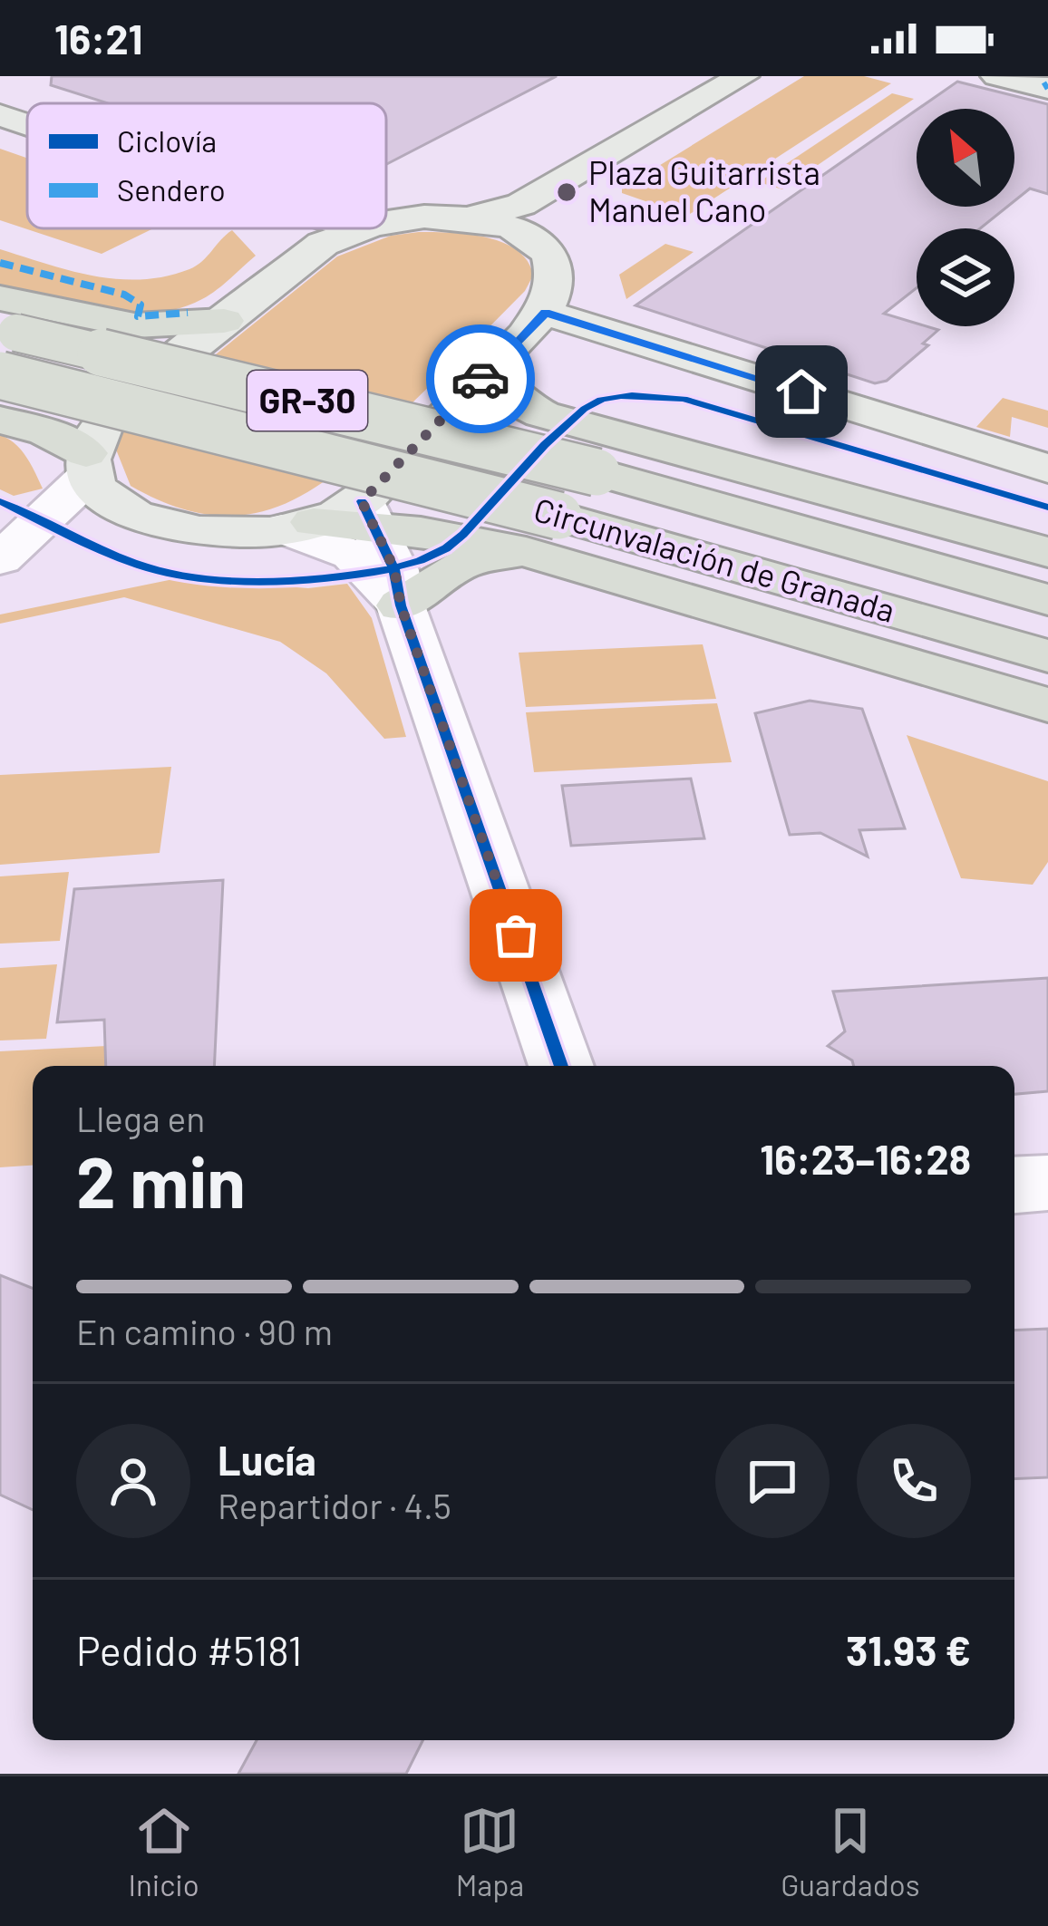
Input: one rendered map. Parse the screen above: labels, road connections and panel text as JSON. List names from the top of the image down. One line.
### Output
{"streets":{"highway":["GR-30","Circunvalación de Granada"]},"places":["Plaza Guitarrista Manuel Cano"],"legend":["Ciclovía","Sendero"],"north":"top left","page":{"status":"16:21","heading":["2 min","Llega en","16:23–16:28"],"panel":["Lucía","Repartidor · 4.5","Pedido #5181","31.93 €"],"bar":"En camino · 90 m","tabs":["Inicio","Mapa","Guardados"]}}
